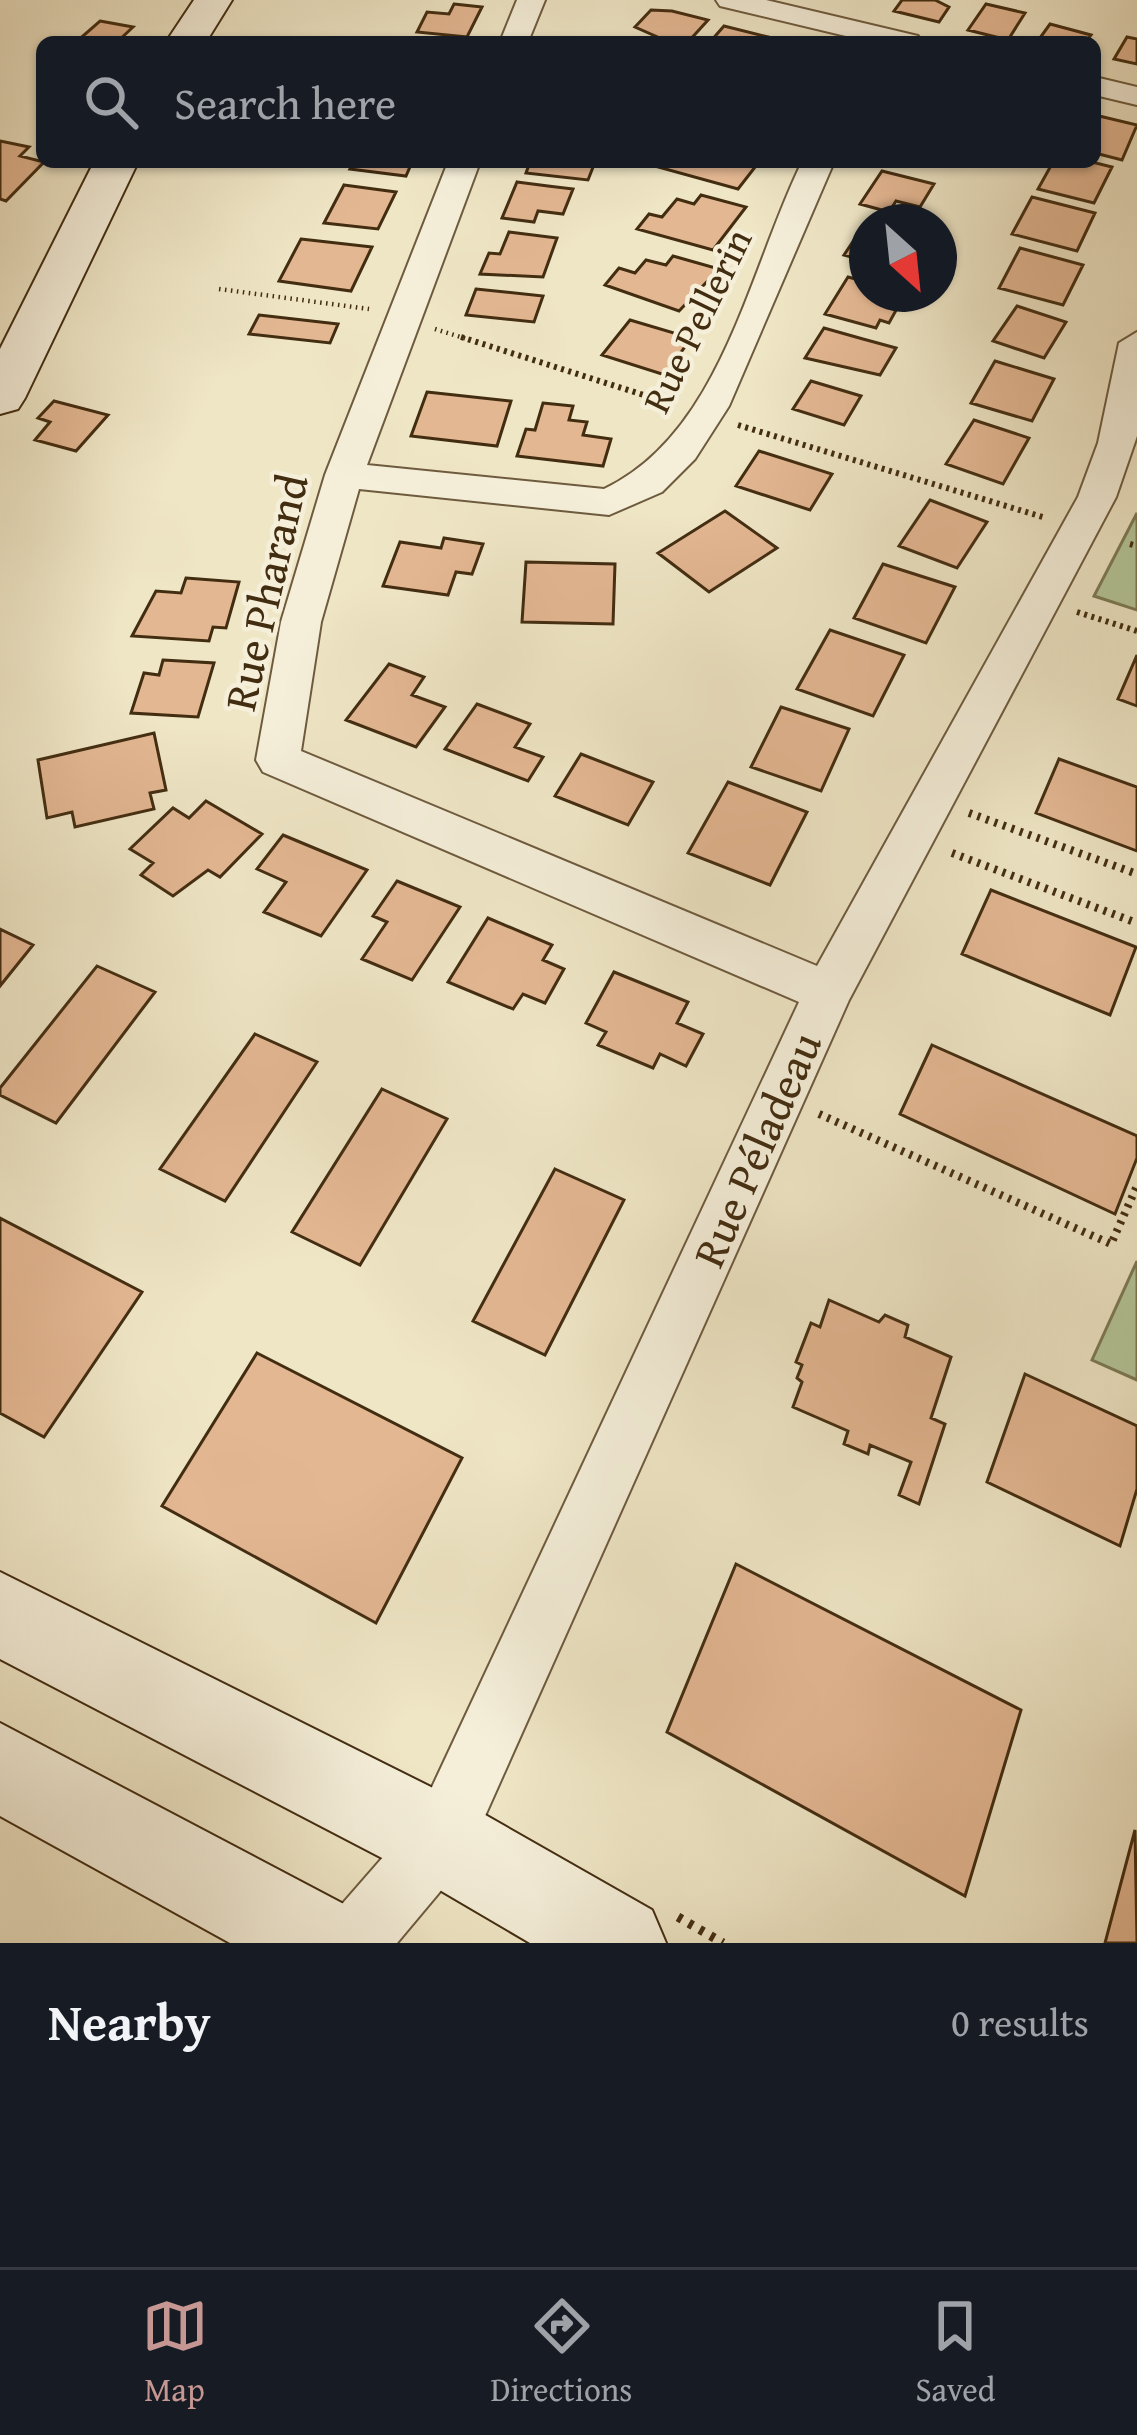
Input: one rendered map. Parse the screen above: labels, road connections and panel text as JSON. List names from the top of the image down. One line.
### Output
{"streets":{"street":["Rue Pellerin","Rue Pharand","Rue Péladeau"]},"crossings":[["Rue Pellerin","Rue Pharand"],["Rue Pharand","Rue Péladeau"]],"north":"bottom right","page":{"search":"Search here","heading":["Nearby","0 results"],"nav":["Map","Directions","Saved"]}}
